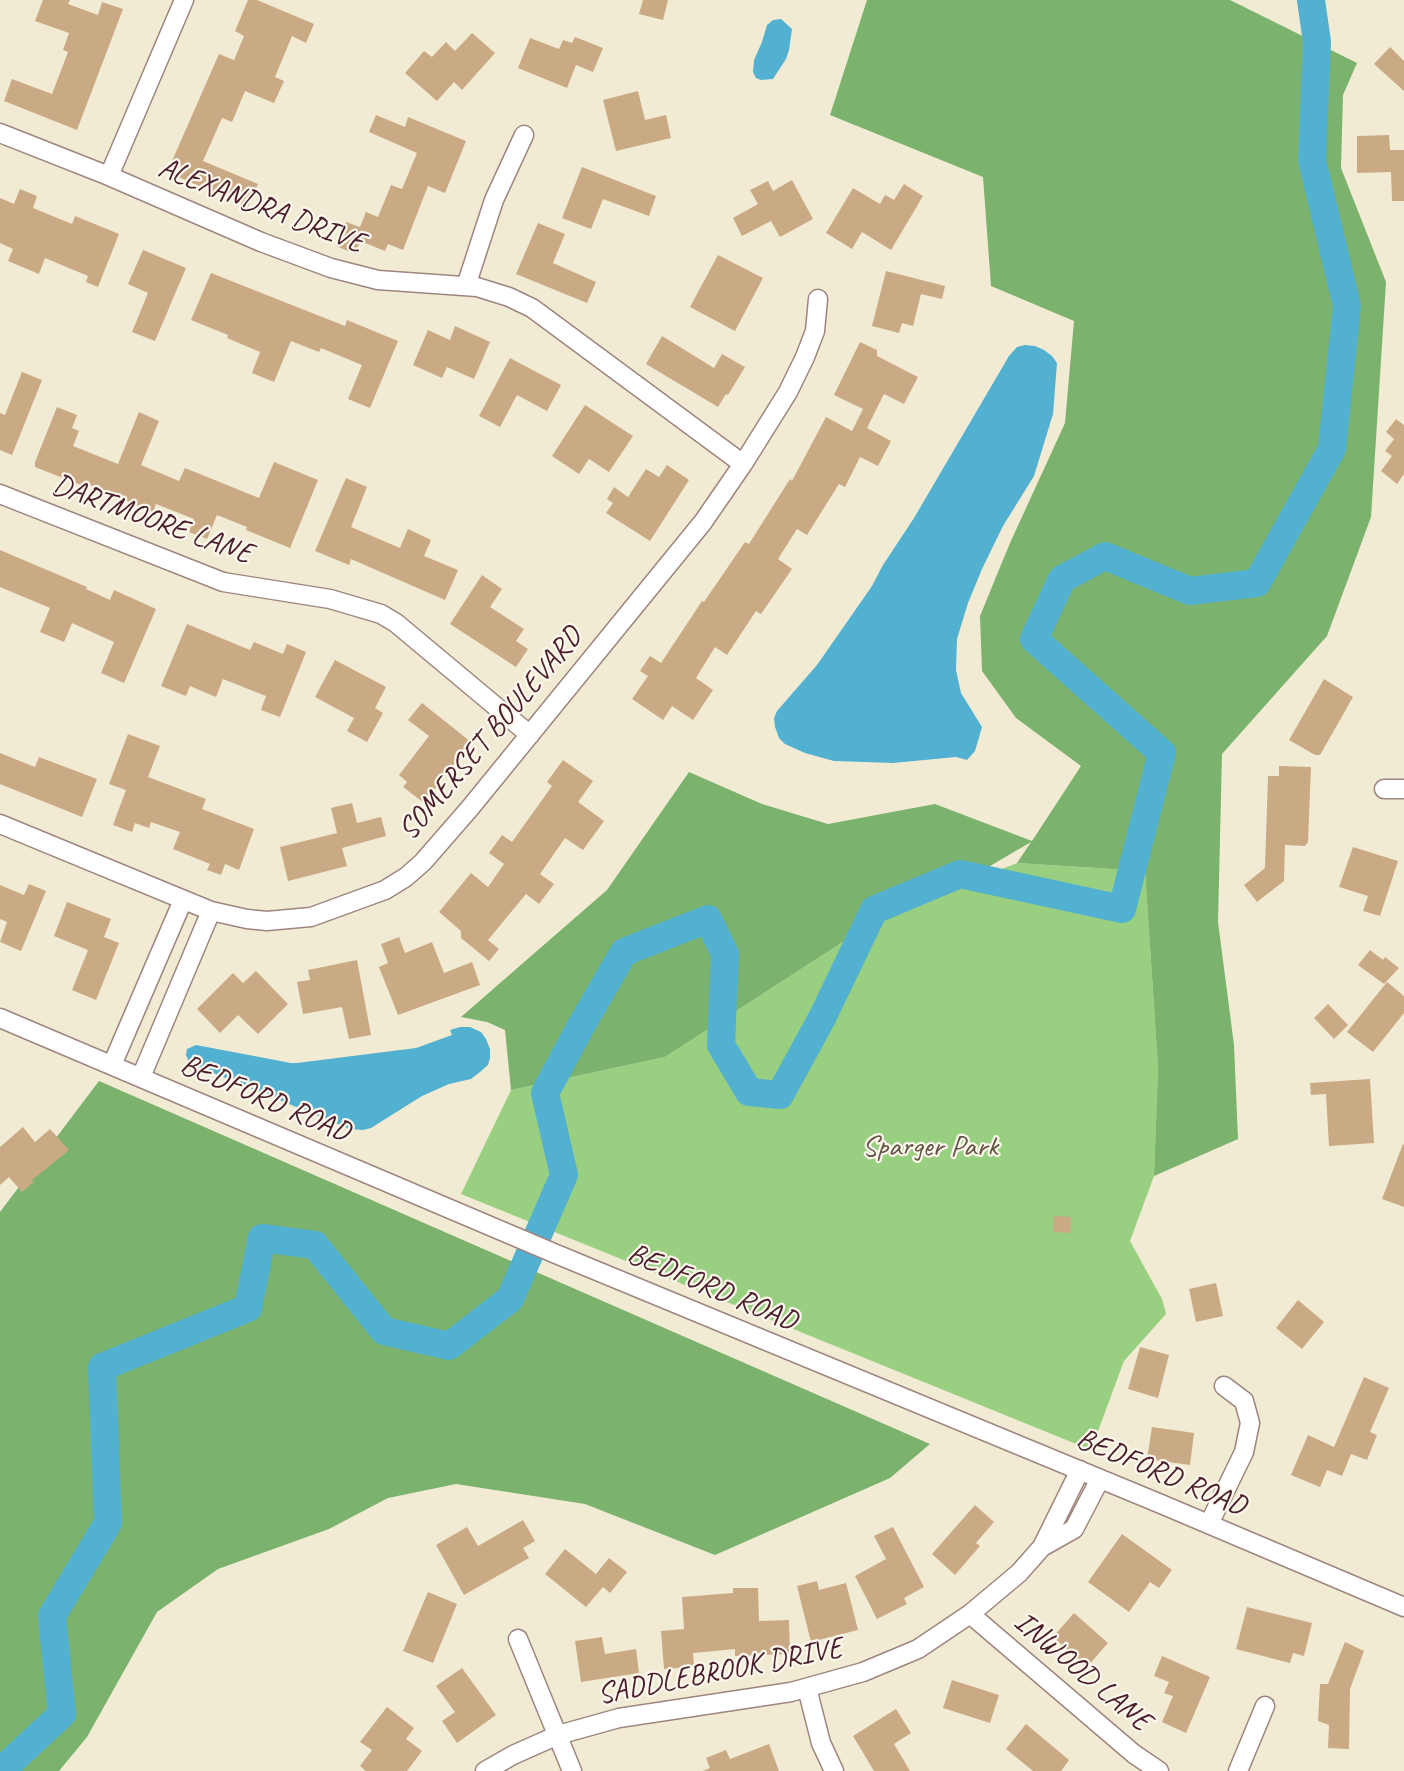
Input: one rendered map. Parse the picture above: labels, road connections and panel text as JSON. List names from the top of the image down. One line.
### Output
{"streets":{"street":["ALEXANDRA DRIVE","DARTMOORE LANE","SOMERSET BOULEVARD","BEDFORD ROAD","SADDLEBROOK DRIVE","INWOOD LANE"]},"crossings":[["ALEXANDRA DRIVE","SOMERSET BOULEVARD"],["DARTMOORE LANE","SOMERSET BOULEVARD"],["BEDFORD ROAD","SADDLEBROOK DRIVE"],["SADDLEBROOK DRIVE","INWOOD LANE"]],"parks":["Sparger Park"]}
